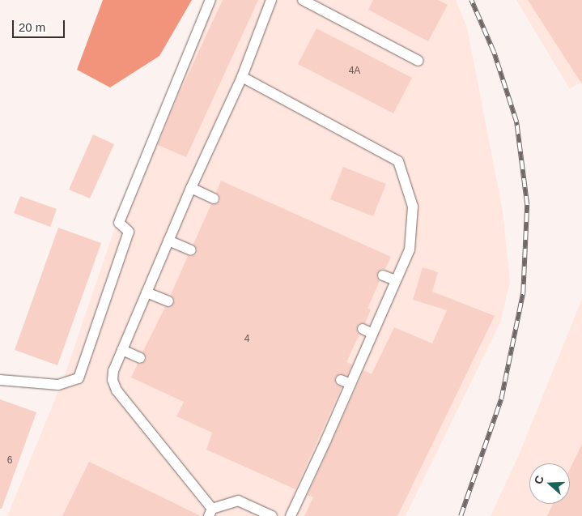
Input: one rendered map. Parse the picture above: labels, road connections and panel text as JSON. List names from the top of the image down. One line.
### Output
{"house_numbers":["4А","4","6"],"scale_bar":"20 m","north":"left"}
